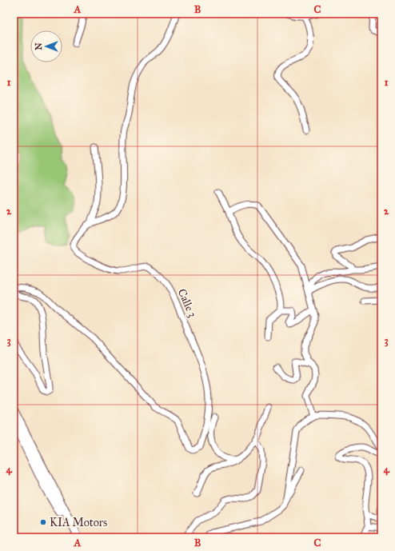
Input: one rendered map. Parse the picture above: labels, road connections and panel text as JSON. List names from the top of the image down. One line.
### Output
{"streets":{"street":["Calle 3"]},"places":["KIA Motors"],"north":"left","grid":{"columns":["A","B","C"],"rows":["1","2","3","4"]}}
